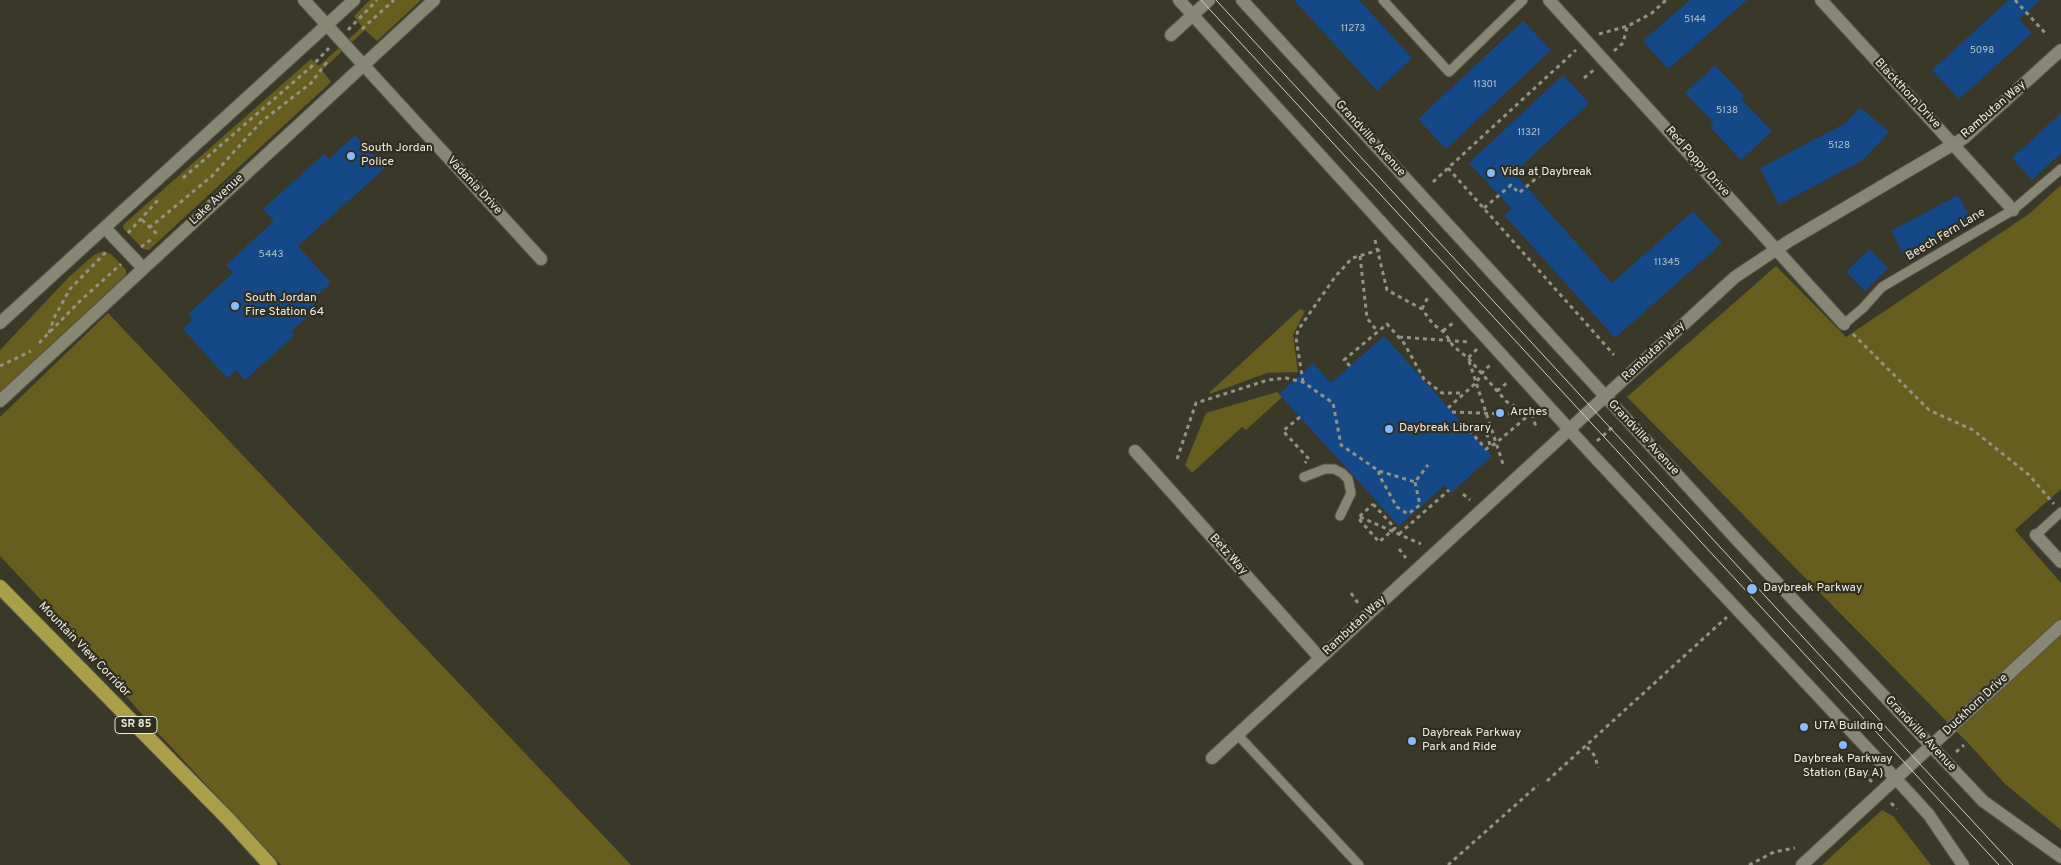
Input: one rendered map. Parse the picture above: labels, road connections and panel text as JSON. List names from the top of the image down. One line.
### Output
{"streets":{"highway":["Mountain View Corridor","SR 85"],"street":["Blackthorn Drive","Rambutan Way","Grandville Avenue","Red Poppy Drive","Vadania Drive","Lake Avenue","Betz Way","Duckhorn Drive"],"lane":["Beech Fern Lane"]},"crossings":[["Blackthorn Drive","Rambutan Way"],["Blackthorn Drive","Beech Fern Lane"],["Rambutan Way","Grandville Avenue"],["Rambutan Way","Red Poppy Drive"],["Rambutan Way","Betz Way"],["Grandville Avenue","Duckhorn Drive"],["Red Poppy Drive","Beech Fern Lane"],["Vadania Drive","Lake Avenue"]],"places":["South Jordan Police","Vida at Daybreak","South Jordan Fire Station 64","Arches","Daybreak Library","Daybreak Parkway","UTA Building","Daybreak Parkway Park and Ride","Daybreak Parkway Station (Bay A)"],"house_numbers":["5144","11273","5098","11301","5138","11321","5128","5443","11345"]}
